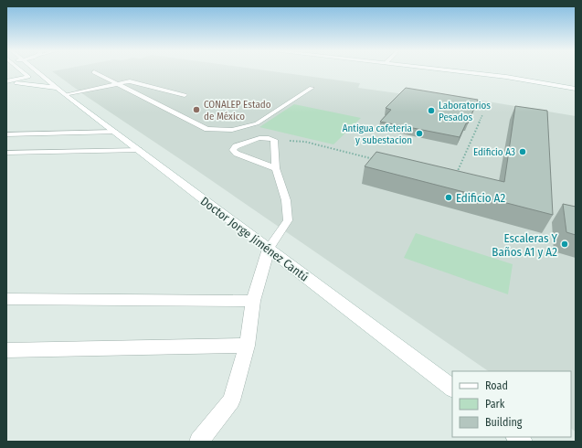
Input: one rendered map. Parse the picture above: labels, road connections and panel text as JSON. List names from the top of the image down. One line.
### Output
{"streets":{"main road":["Doctor Jorge Jiménez Cantú"]},"places":["CONALEP Estado de México","Laboratorios Pesados","Antigua cafeteria y subestacion","Edificio A3","Edificio A2","Escaleras Y Baños A1 y A2"],"legend":["Road","Park","Building"]}
